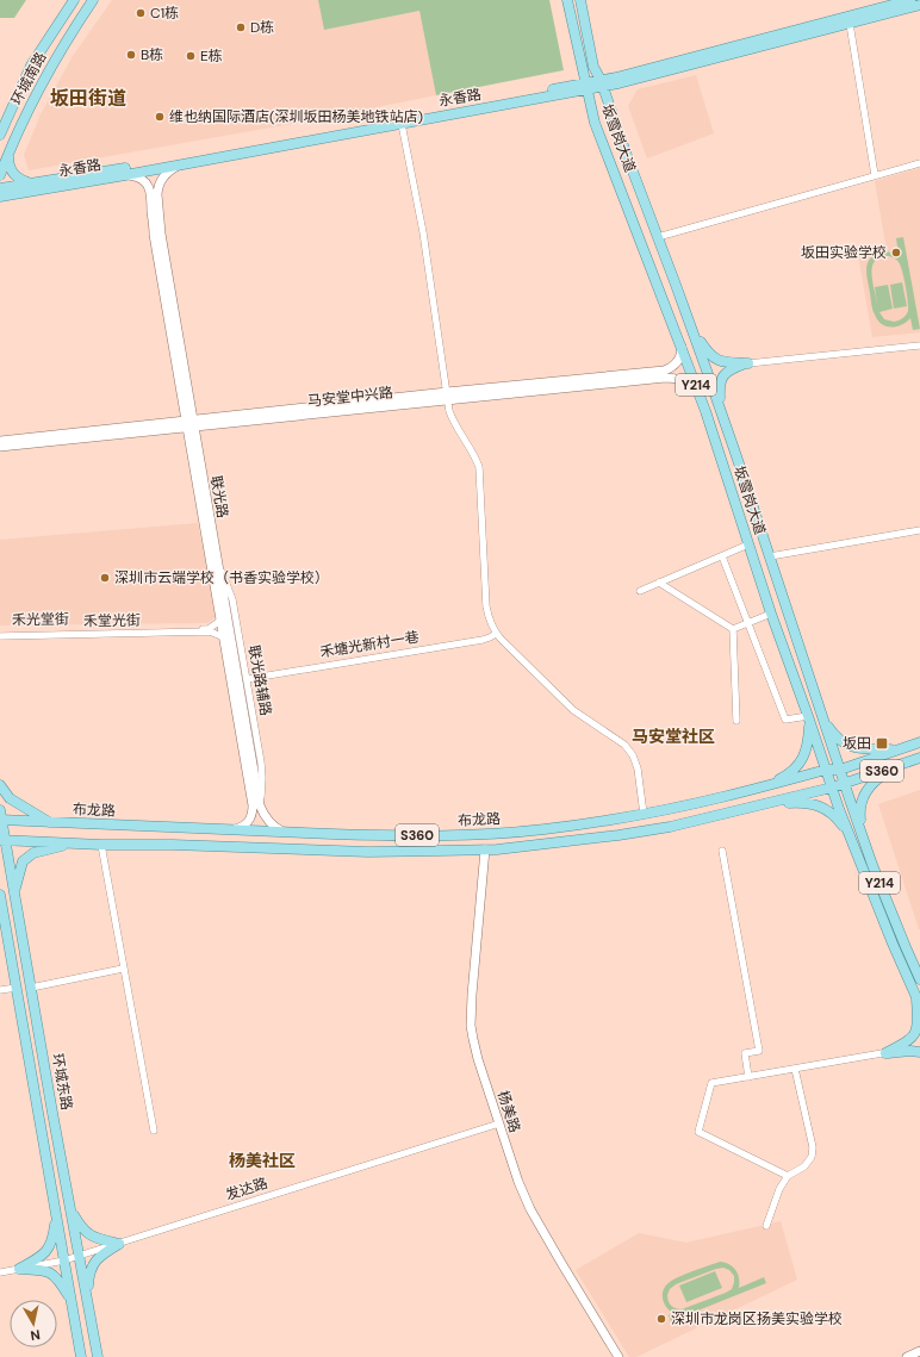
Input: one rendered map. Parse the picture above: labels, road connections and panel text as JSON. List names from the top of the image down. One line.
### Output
{"streets":{"main road":["环城南路","永香路","坂雪岗大道","Y214","S360","布龙路","环城东路"],"street":["马安堂中兴路","联光路","禾光堂街","禾堂光街","禾塘光新村一巷","联光路辅路","杨美路","发达路"]},"crossings":[["永香路","坂雪岗大道"],["永香路","联光路"],["坂雪岗大道","马安堂中兴路"],["坂雪岗大道","布龙路"],["马安堂中兴路","联光路"],["联光路","禾光堂街"],["联光路","禾堂光街"],["联光路","联光路辅路"],["联光路","布龙路"],["禾光堂街","禾堂光街"],["禾塘光新村一巷","联光路辅路"],["布龙路","环城东路"],["布龙路","杨美路"],["环城东路","发达路"],["杨美路","发达路"]],"districts":["坂田街道","马安堂社区","杨美社区"],"places":{"other":["C1栋","D栋","B栋","E栋","维也纳国际酒店(深圳坂田杨美地铁站店)","坂田实验学校","深圳市云端学校（书香实验学校）","深圳市龙岗区扬美实验学校"],"transit":["坂田"]},"north":"bottom"}
